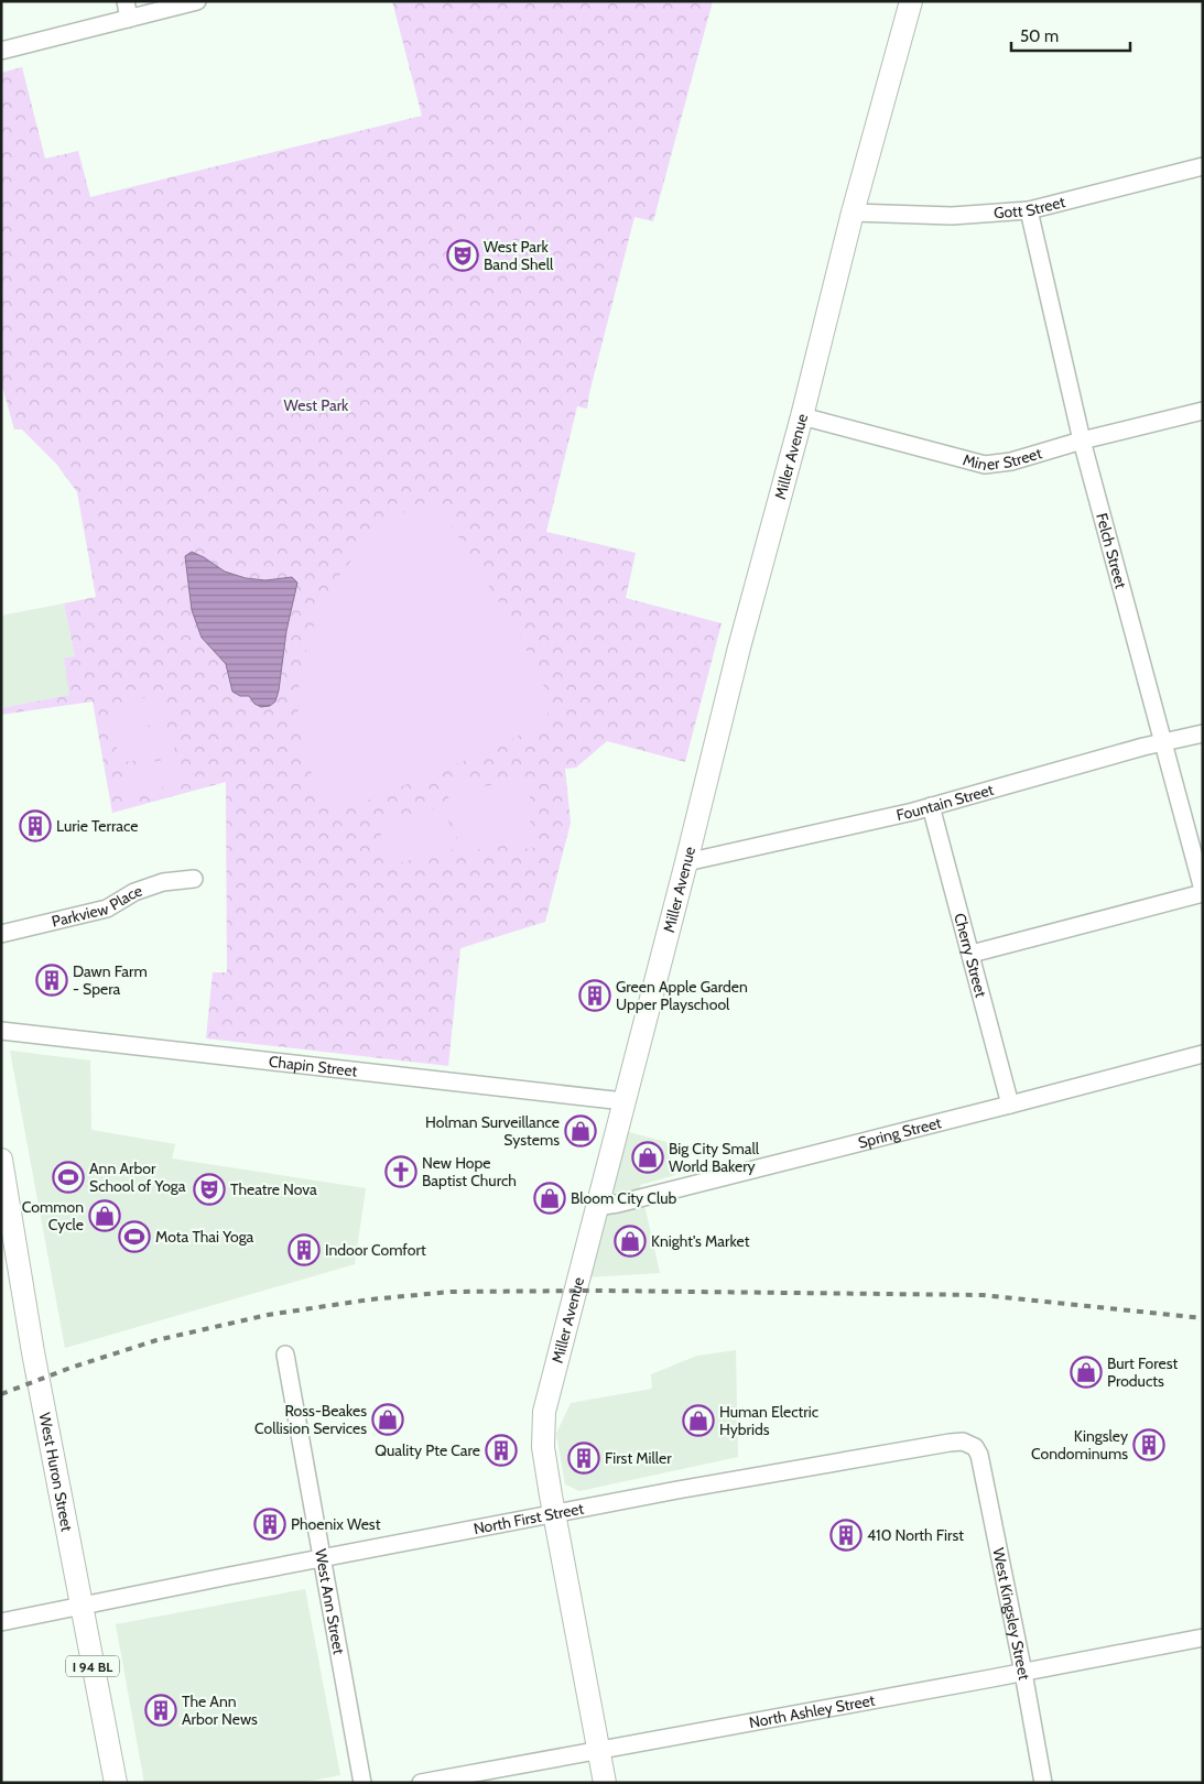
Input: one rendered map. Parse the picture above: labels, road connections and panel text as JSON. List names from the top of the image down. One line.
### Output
{"streets":{"main road":["Miller Avenue","West Huron Street","I 94 BL"],"street":["Gott Street","Miner Street","Felch Street","Fountain Street","Parkview Place","Cherry Street","Chapin Street","Spring Street","North First Street","West Ann Street","West Kingsley Street","North Ashley Street"]},"crossings":[["Gott Street","Miller Avenue"],["Gott Street","Felch Street"],["Miner Street","Miller Avenue"],["Miner Street","Felch Street"],["Miller Avenue","Fountain Street"],["Miller Avenue","Chapin Street"],["Miller Avenue","Spring Street"],["Miller Avenue","North First Street"],["Miller Avenue","North Ashley Street"],["Felch Street","Fountain Street"],["Fountain Street","Cherry Street"],["Cherry Street","Spring Street"],["West Huron Street","North First Street"],["North First Street","West Ann Street"],["North First Street","West Kingsley Street"],["West Kingsley Street","North Ashley Street"]],"parks":["West Park"],"places":{"theatre":["West Park Band Shell","Theatre Nova"],"building":["Lurie Terrace","Dawn Farm - Spera","Green Apple Garden Upper Playschool","Indoor Comfort","Kingsley Condominums","Quality Pte Care","First Miller","Phoenix West","410 North First","The Ann Arbor News"],"shop":["Holman Surveillance Systems","Big City Small World Bakery","Bloom City Club","Common Cycle","Knight's Market","Burt Forest Products","Ross-Beakes Collision Services","Human Electric Hybrids"],"church":["New Hope Baptist Church"],"sports":["Ann Arbor School of Yoga","Mota Thai Yoga"]},"scale_bar":"50 m"}
